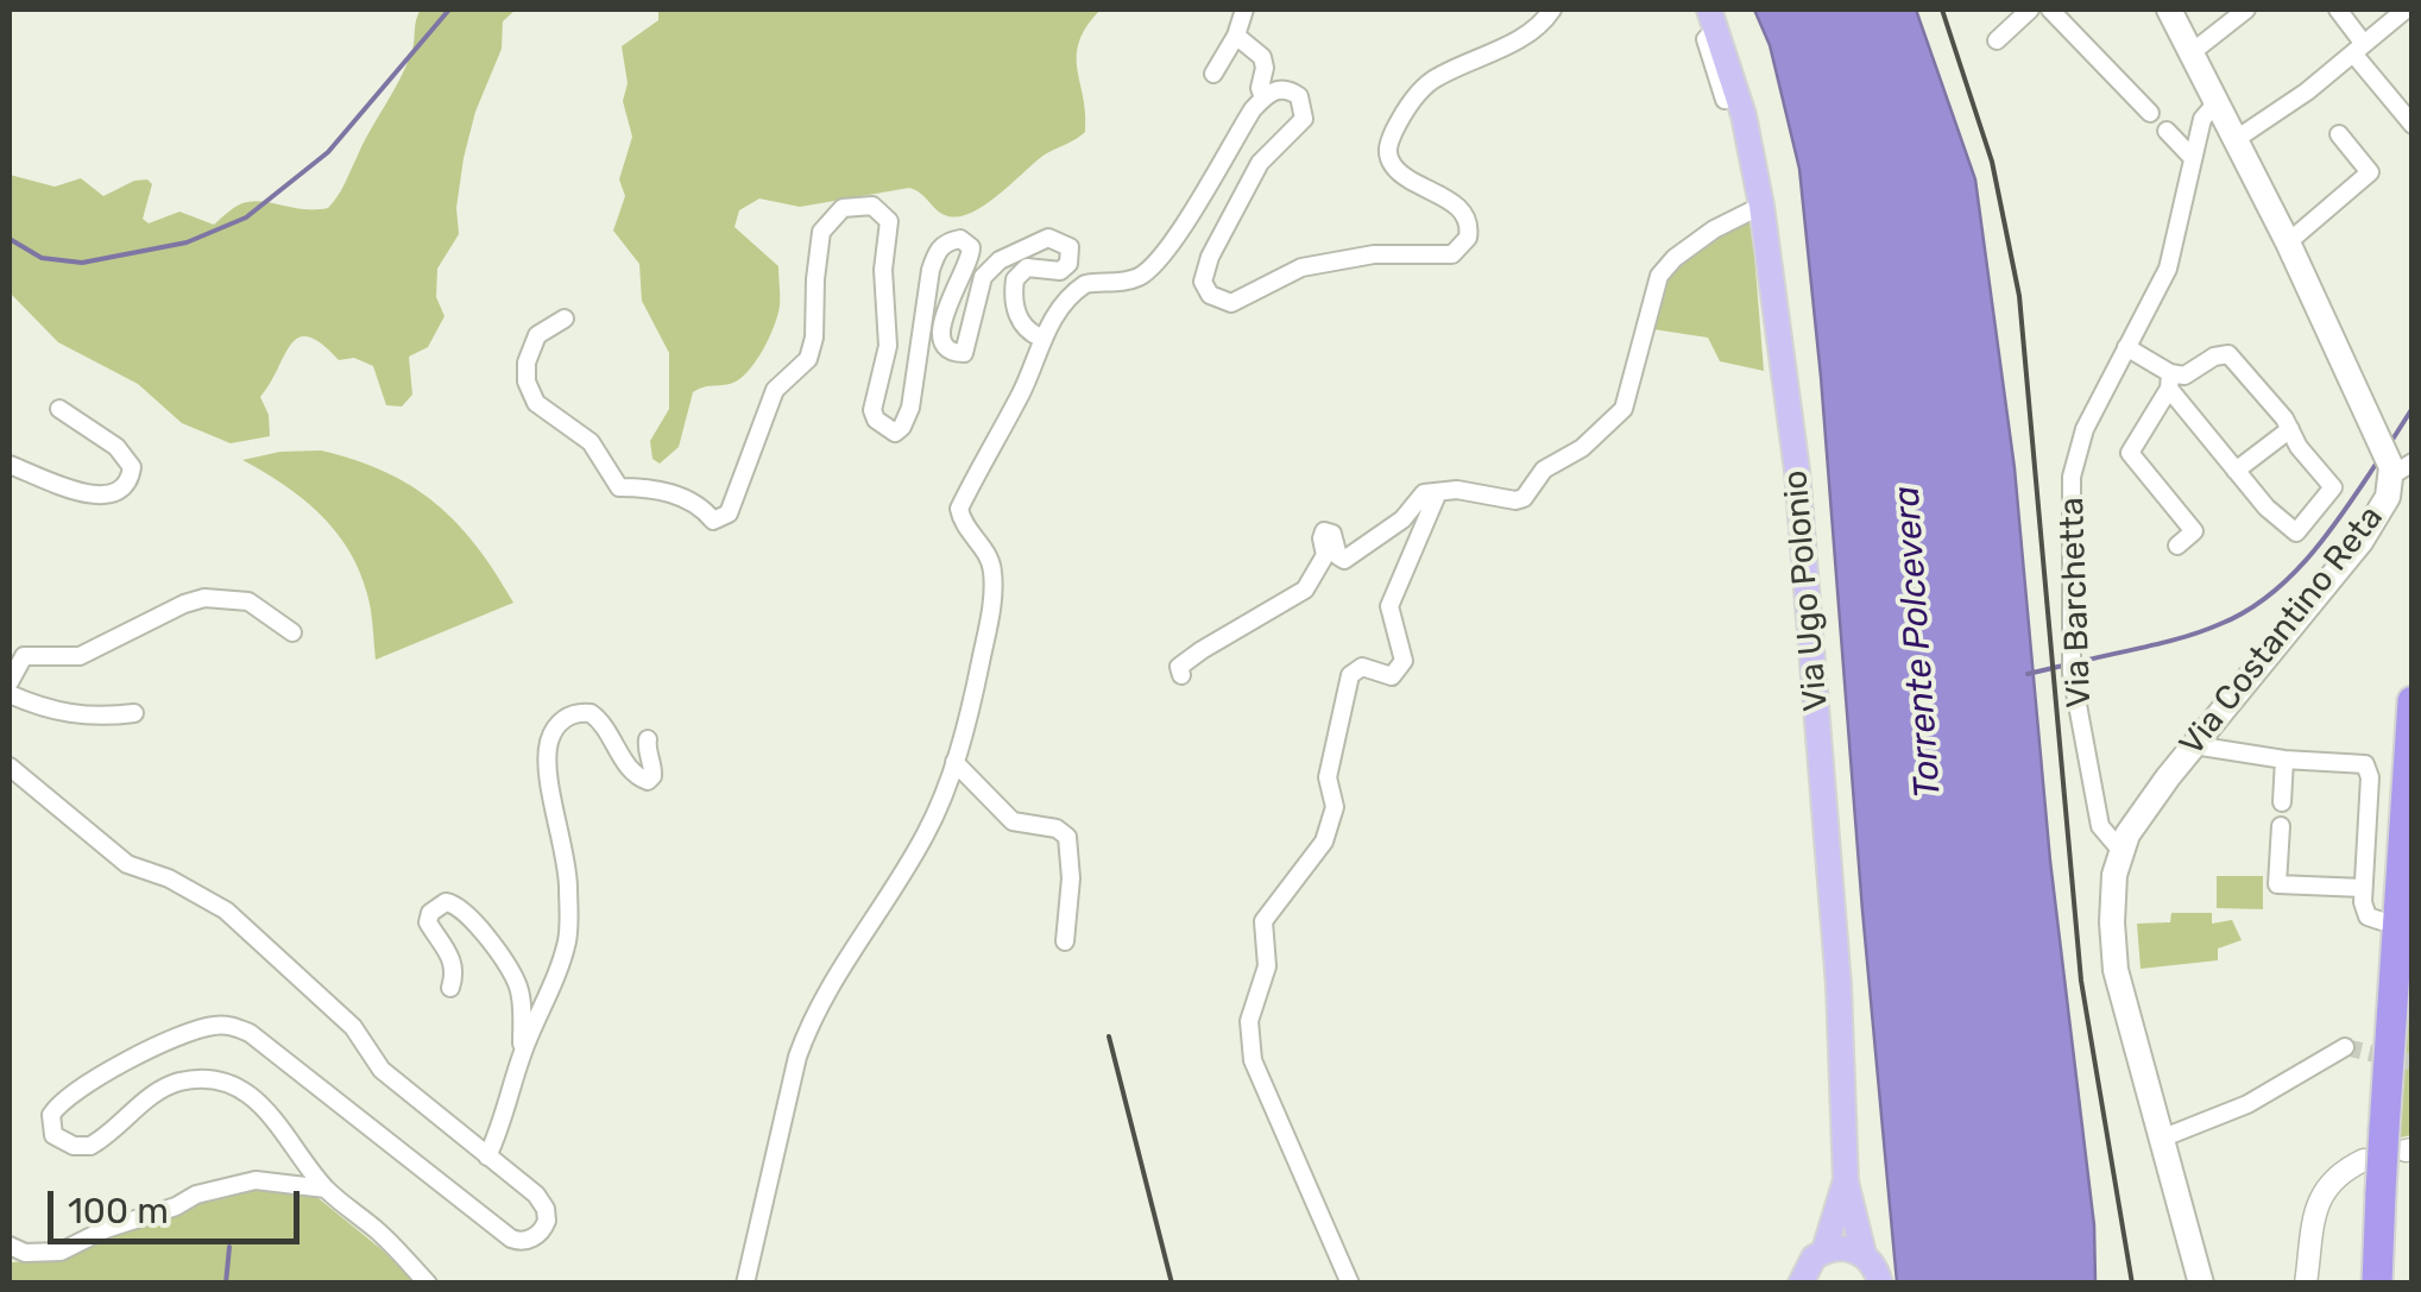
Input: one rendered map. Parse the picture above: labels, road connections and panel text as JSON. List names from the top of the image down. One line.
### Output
{"streets":{"main road":["Via Ugo Polonio","Via Costantino Reta"],"street":["Via Barchetta"]},"crossings":[["Via Barchetta","Via Costantino Reta"]],"water":["Torrente Polcevera"],"scale_bar":"100 m"}
